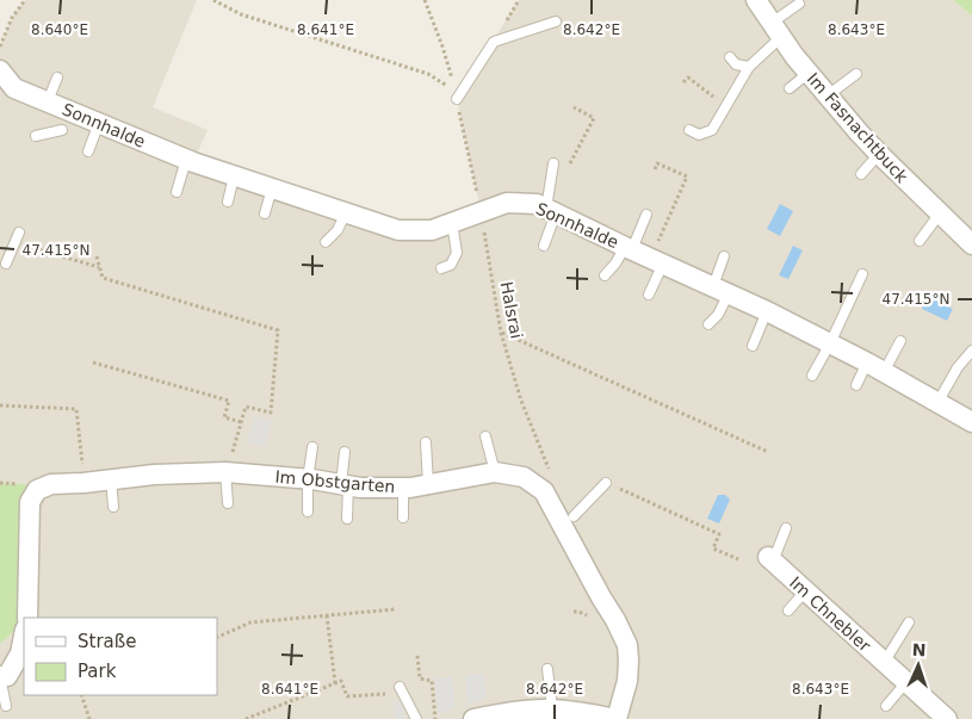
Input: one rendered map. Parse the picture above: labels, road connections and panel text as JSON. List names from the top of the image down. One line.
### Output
{"streets":{"street":["Sonnhalde","Im Fasnachtbuck","Im Obstgarten","Im Chnebler"],"path":["Halsrai"]},"crossings":[["Sonnhalde","Halsrai"]],"legend":["Straße","Park"],"north":"top","coordinates":["8.640°E","8.641°E","8.643°E","8.642°E","47.415°N"]}
